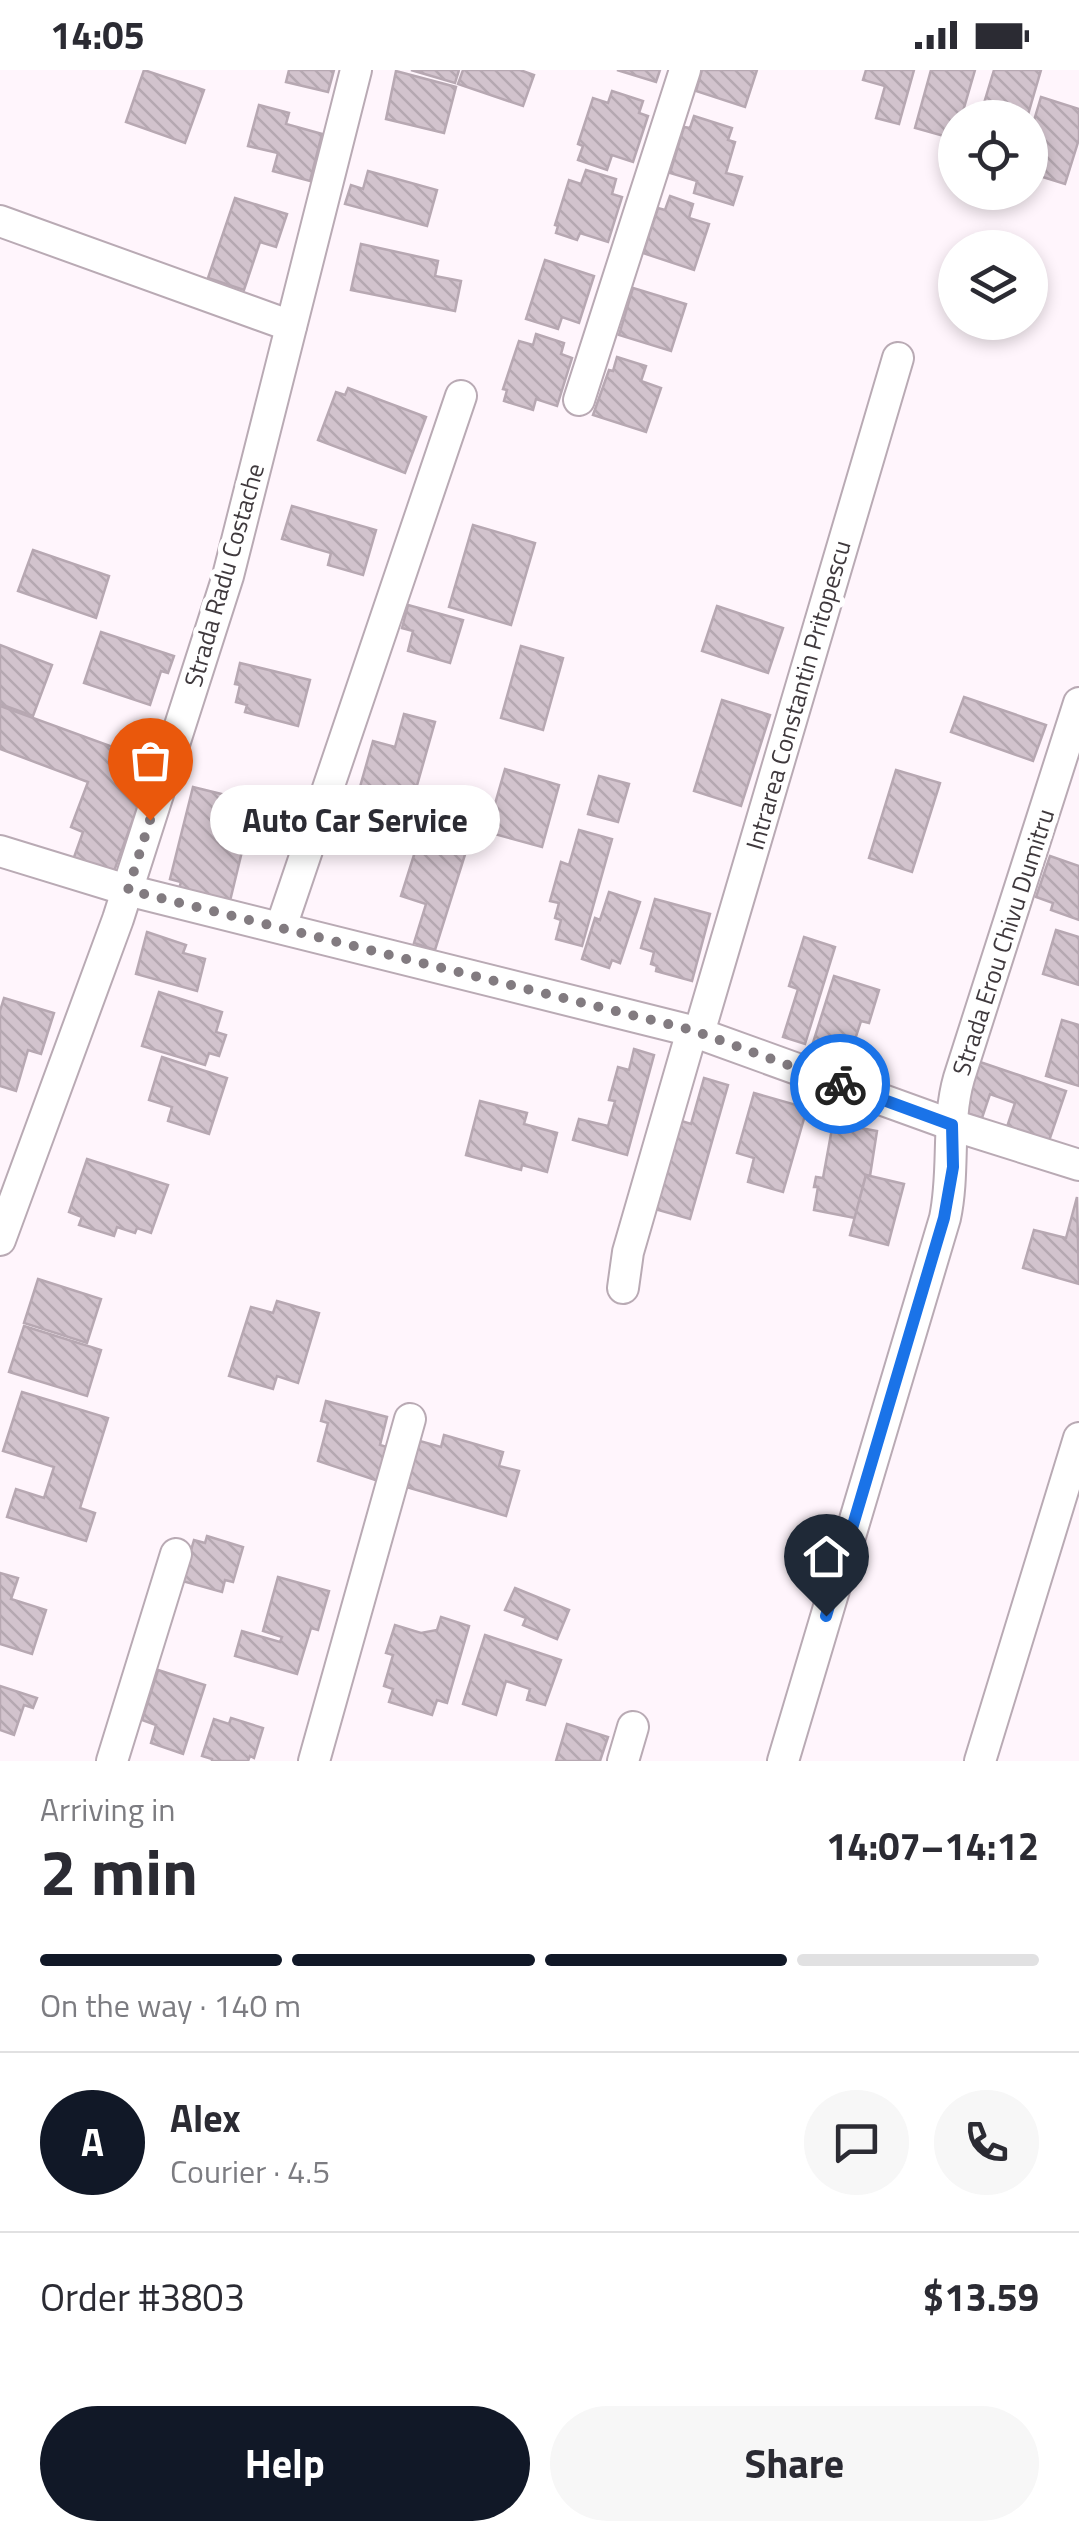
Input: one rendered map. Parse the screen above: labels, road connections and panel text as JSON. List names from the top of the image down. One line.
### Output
{"streets":{"street":["Strada Radu Costache","Intrarea Constantin Pritopescu","Strada Erou Chivu Dumitru"]},"places":["Auto Car Service"],"page":{"status":"14:05","bubble":"Auto Car Service","heading":["2 min","Arriving in","14:07–14:12"],"panel":["Alex","Courier · 4.5","Order #3803","$13.59"],"bar":"On the way · 140 m","round":"A","buttons":["Help","Share"]}}
